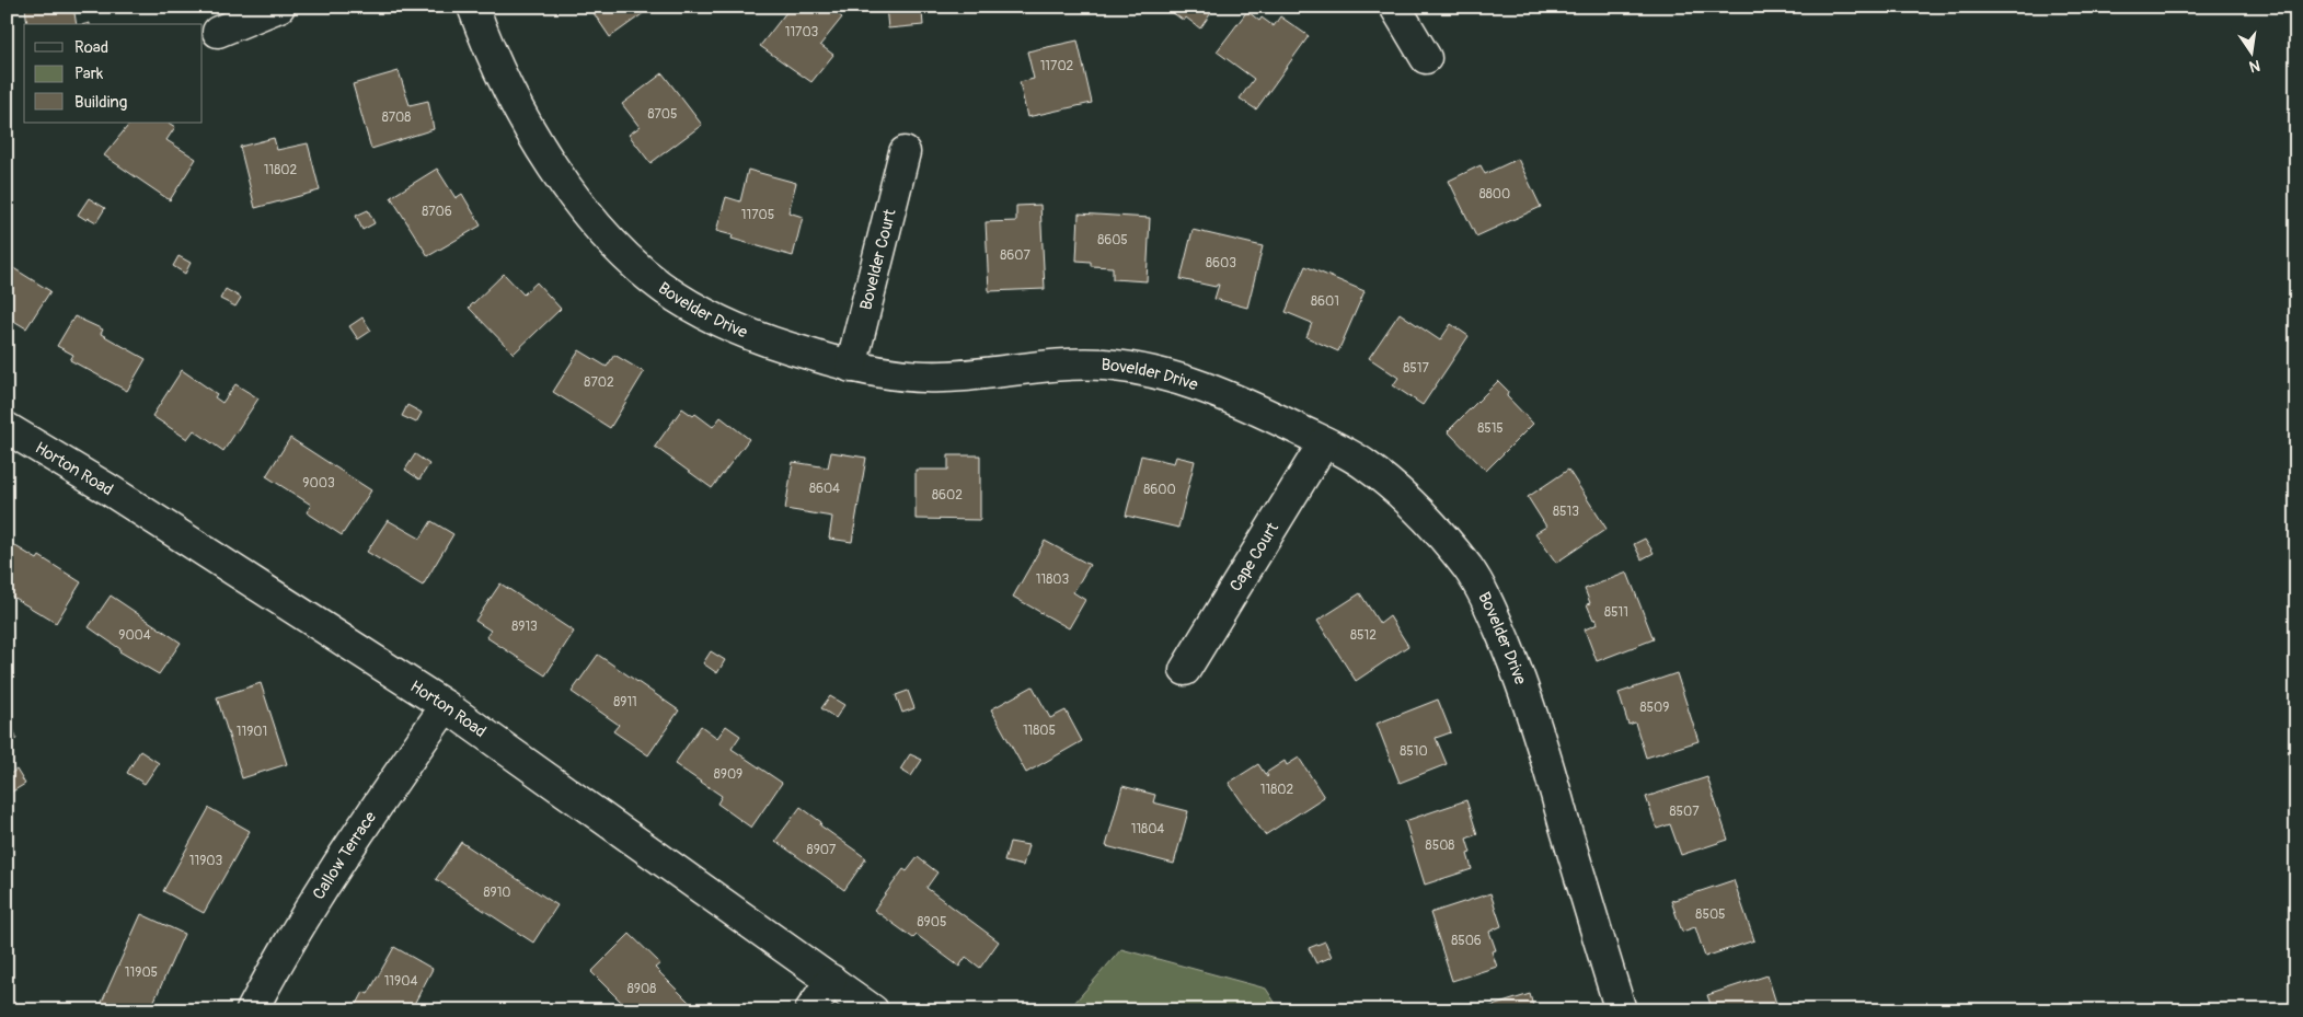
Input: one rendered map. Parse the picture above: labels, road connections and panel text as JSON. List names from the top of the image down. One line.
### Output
{"streets":{"street":["Bovelder Court","Bovelder Drive","Horton Road","Cape Court","Callow Terrace"]},"crossings":[["Bovelder Court","Bovelder Drive"],["Bovelder Drive","Cape Court"],["Horton Road","Callow Terrace"]],"house_numbers":["11703","11702","8705","8708","11802","8800","8706","11705","8605","8607","8603","8601","8517","8702","8515","9003","8604","8600","8602","8513","11803","8511","8913","9004","8512","8911","8509","11805","11901","8510","8909","11802","8507","11804","8508","8907","11903","8910","8505","8905","8506","11905","11904","8908"],"legend":["Road","Park","Building"],"north":"bottom"}
